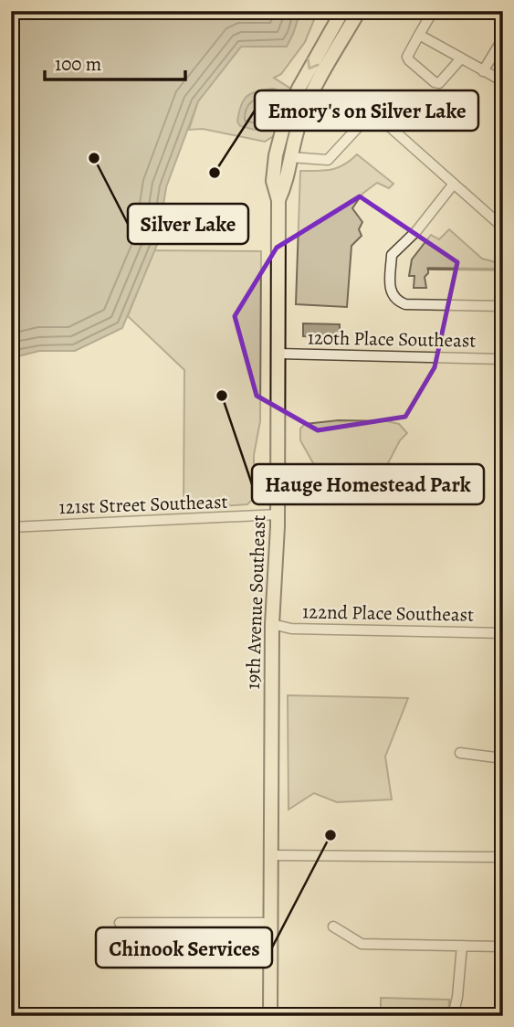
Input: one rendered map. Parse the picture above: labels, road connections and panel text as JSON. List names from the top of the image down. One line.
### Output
{"streets":{"main road":["19th Avenue Southeast"],"street":["120th Place Southeast","121st Street Southeast","122nd Place Southeast"]},"crossings":[["120th Place Southeast","19th Avenue Southeast"],["121st Street Southeast","19th Avenue Southeast"],["19th Avenue Southeast","122nd Place Southeast"]],"places":["Silver Lake","Emory's on Silver Lake","Hauge Homestead Park","Chinook Services"],"scale_bar":"100 m"}
